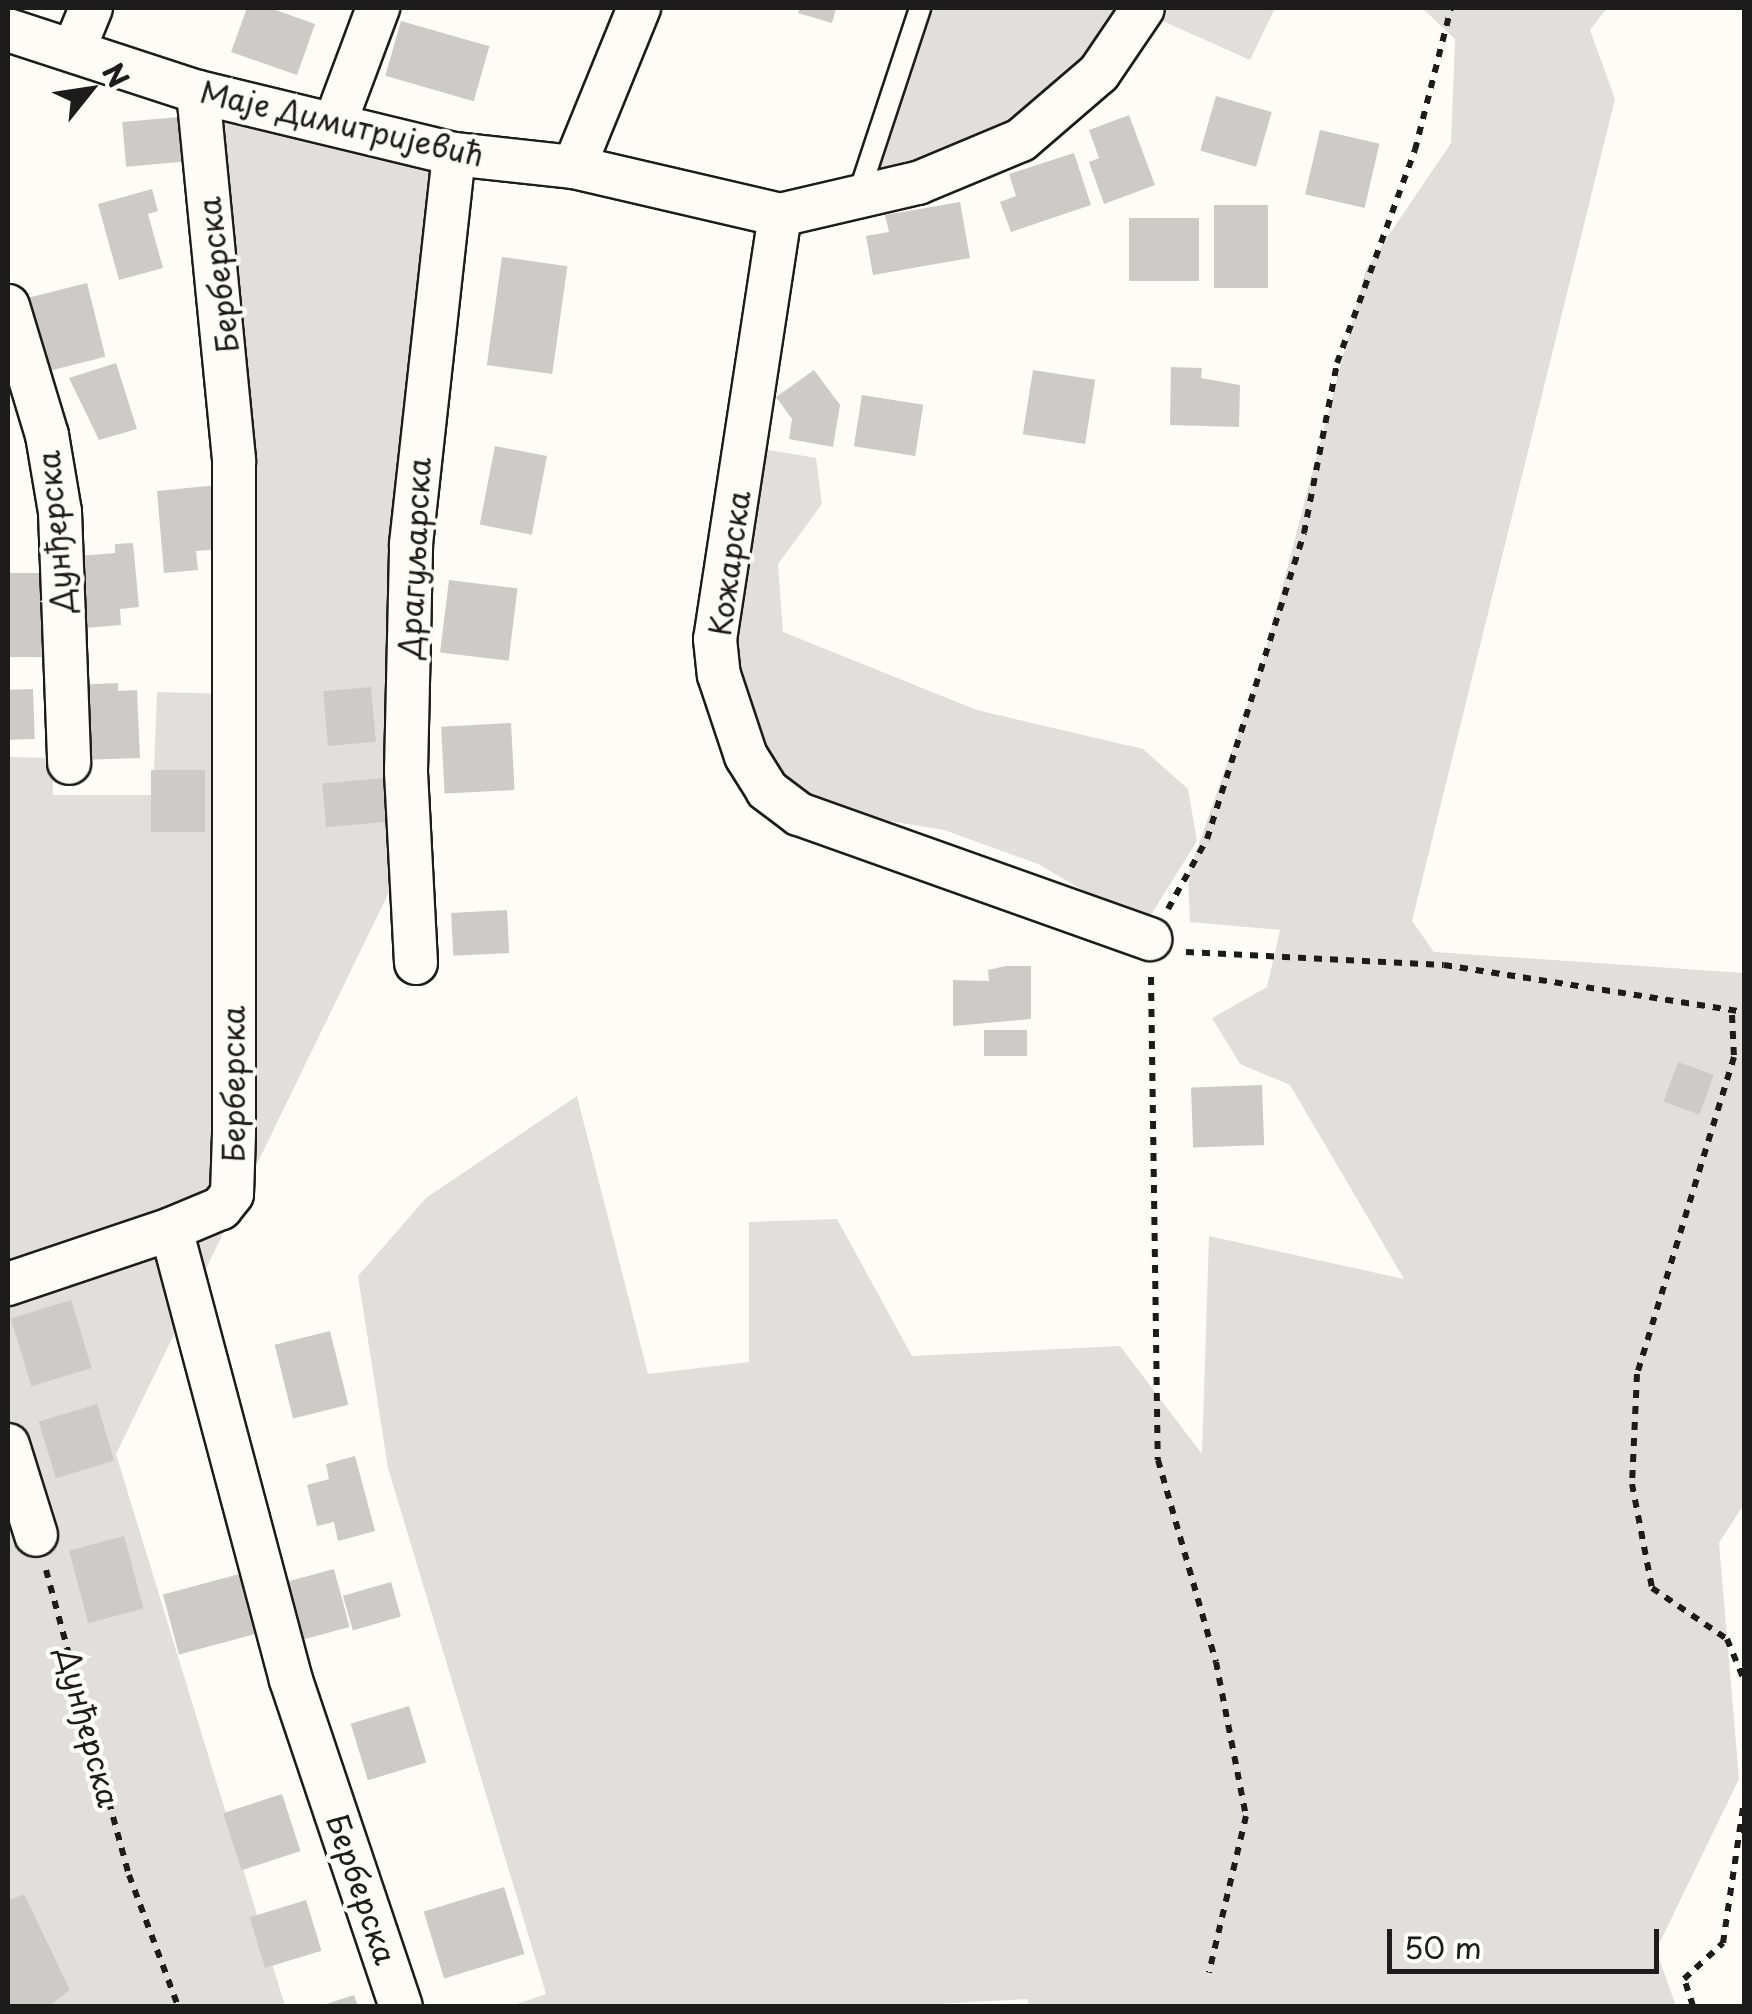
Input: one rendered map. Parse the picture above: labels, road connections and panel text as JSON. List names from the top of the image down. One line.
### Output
{"streets":{"street":["Маје Димитријевић","Берберска","Дунђерска","Драгуљарска","Кожарска"]},"crossings":[["Маје Димитријевић","Берберска"],["Маје Димитријевић","Драгуљарска"],["Маје Димитријевић","Кожарска"]],"scale_bar":"50 m","north":"top right"}
